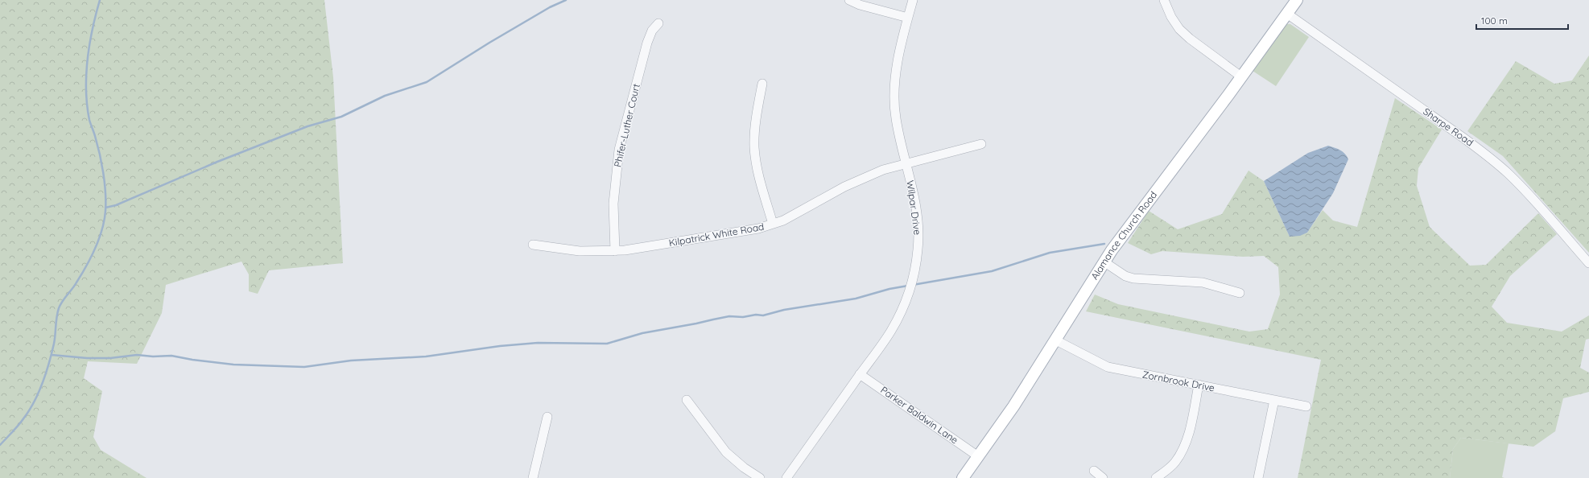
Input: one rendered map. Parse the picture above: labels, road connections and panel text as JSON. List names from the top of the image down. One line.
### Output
{"streets":{"main road":["Alamance Church Road"],"street":["Phifer-Luther Court","Sharpe Road","Wilpar Drive","Kilpatrick White Road","Zornbrook Drive","Parker Baldwin Lane"]},"crossings":[["Phifer-Luther Court","Kilpatrick White Road"],["Sharpe Road","Alamance Church Road"],["Wilpar Drive","Kilpatrick White Road"],["Wilpar Drive","Parker Baldwin Lane"],["Alamance Church Road","Zornbrook Drive"],["Alamance Church Road","Parker Baldwin Lane"]],"scale_bar":"100 m"}
